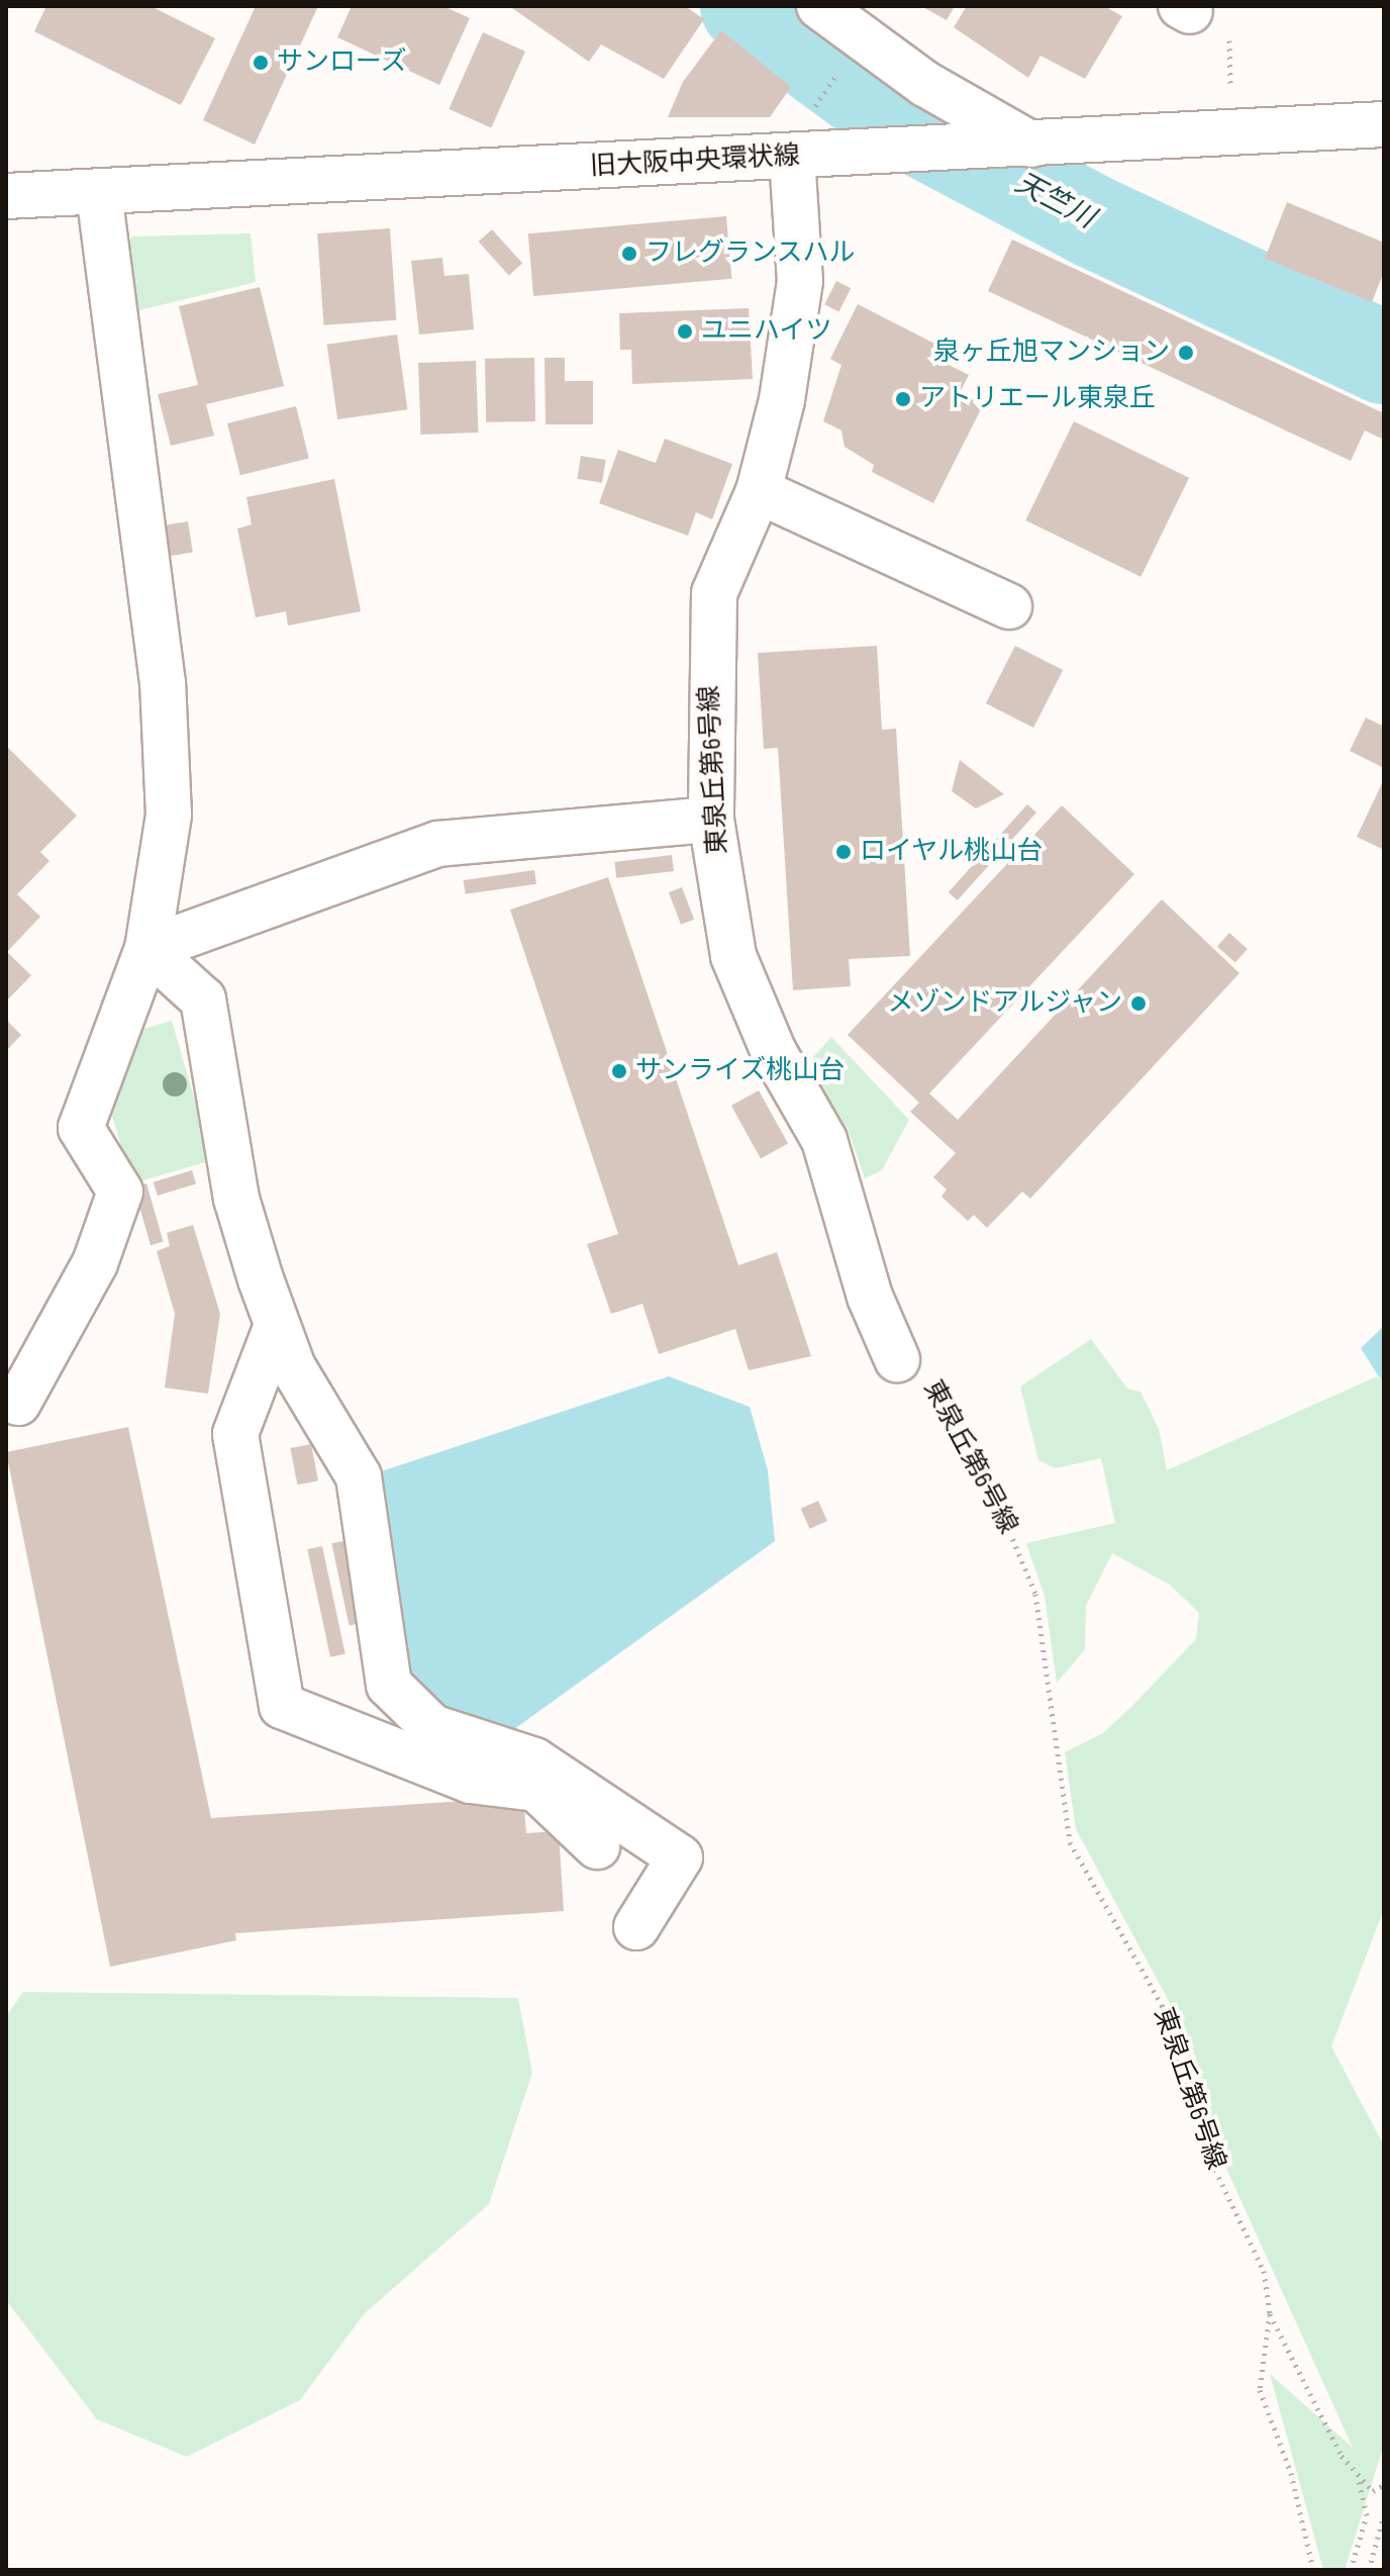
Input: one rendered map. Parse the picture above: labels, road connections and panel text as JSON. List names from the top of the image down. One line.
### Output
{"streets":{"street":["旧大阪中央環状線","東泉丘第6号線"]},"crossings":[["旧大阪中央環状線","東泉丘第6号線"]],"water":["天竺川"],"places":["サンローズ","フレグランスハル","ユニハイツ","泉ヶ丘旭マンション","アトリエール東泉丘","ロイヤル桃山台","メゾンドアルジャン","サンライズ桃山台"]}
